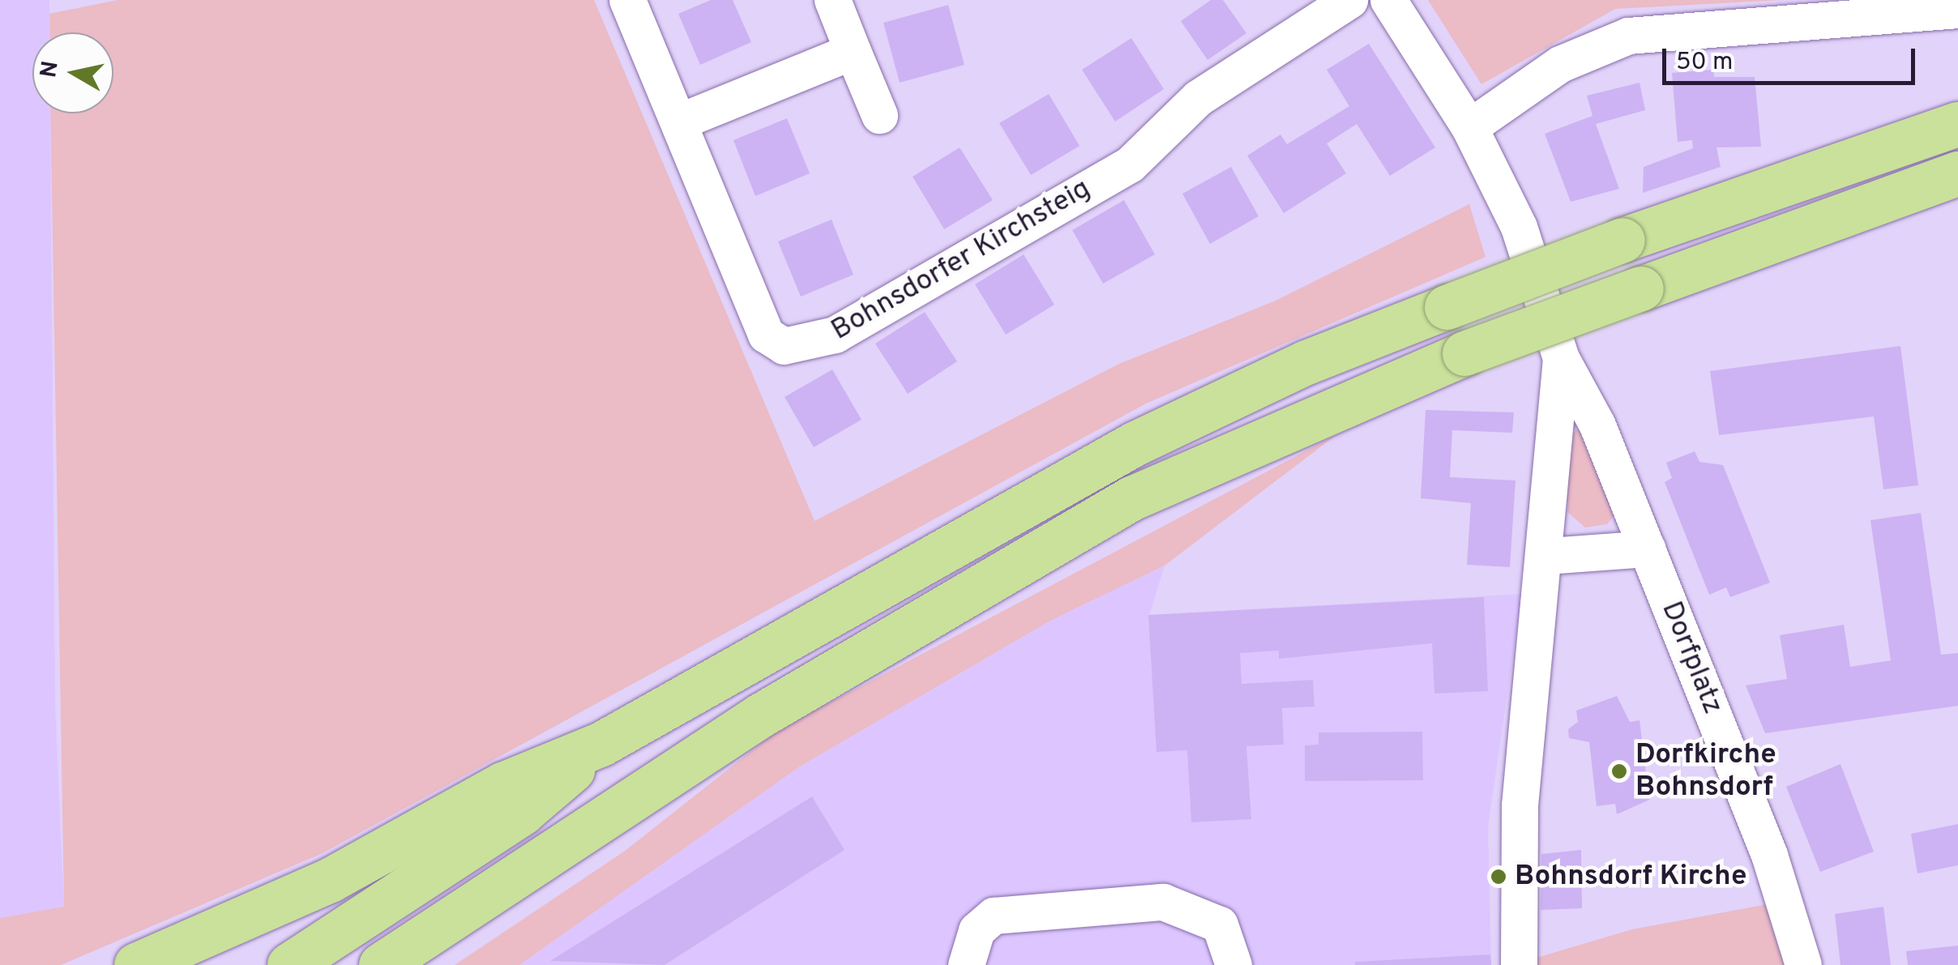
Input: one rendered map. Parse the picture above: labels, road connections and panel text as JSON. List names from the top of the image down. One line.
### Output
{"streets":{"street":["Bohnsdorfer Kirchsteig","Dorfplatz"]},"places":["Dorfkirche Bohnsdorf","Bohnsdorf Kirche"],"scale_bar":"50 m","north":"left"}
